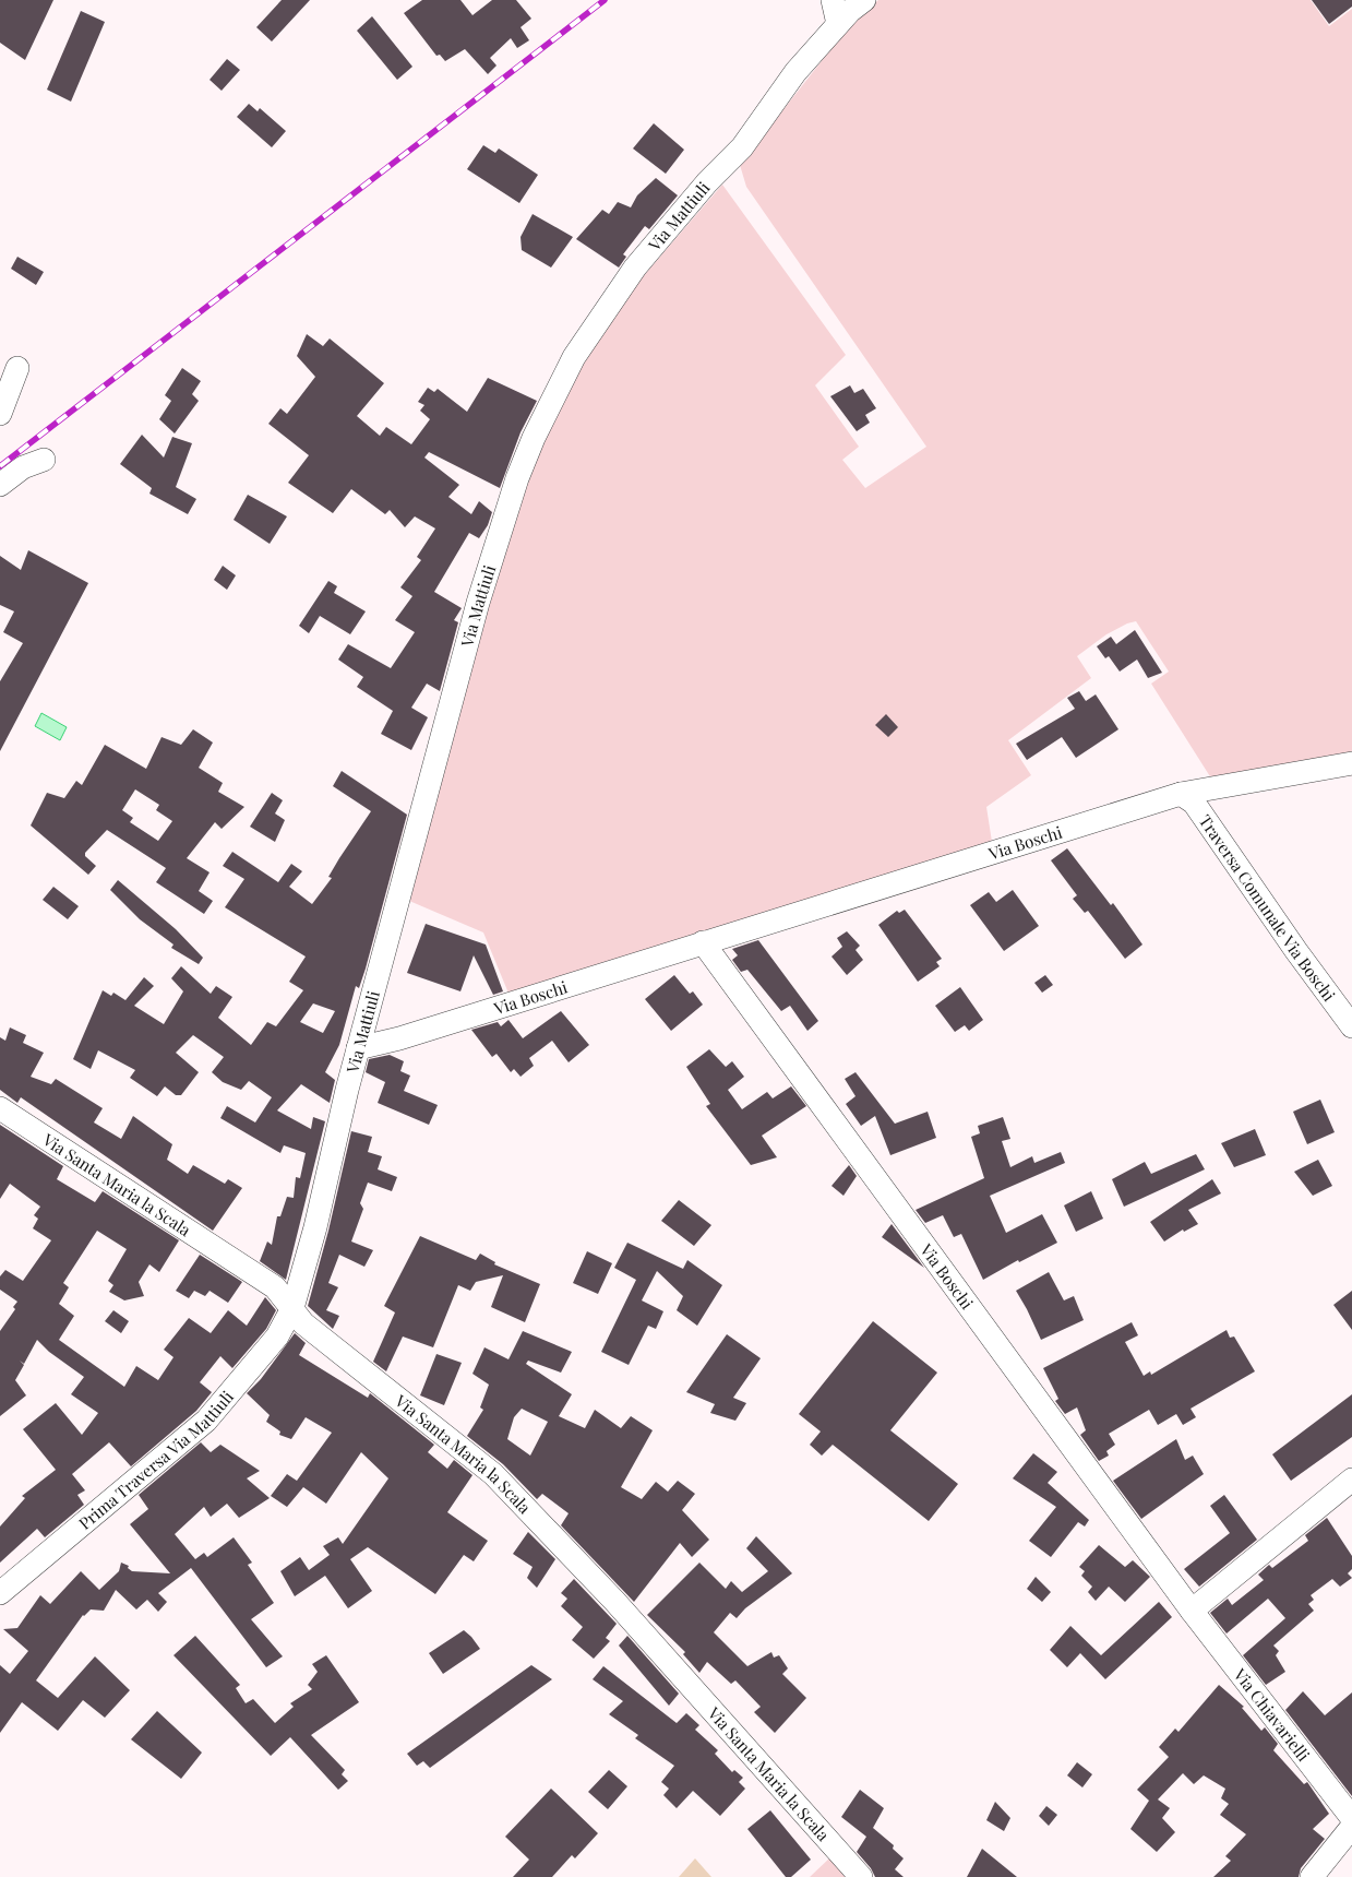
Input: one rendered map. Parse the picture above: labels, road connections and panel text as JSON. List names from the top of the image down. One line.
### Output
{"streets":{"street":["Via Mattiuli","Via Boschi","Traversa Comunale Via Boschi","Via Santa Maria la Scala","Prima Traversa Via Mattiuli","Via Chiavarielli"]},"crossings":[["Via Mattiuli","Via Boschi"],["Via Mattiuli","Via Santa Maria la Scala"],["Via Mattiuli","Prima Traversa Via Mattiuli"],["Via Boschi","Traversa Comunale Via Boschi"],["Via Boschi","Via Chiavarielli"],["Via Santa Maria la Scala","Prima Traversa Via Mattiuli"]]}
